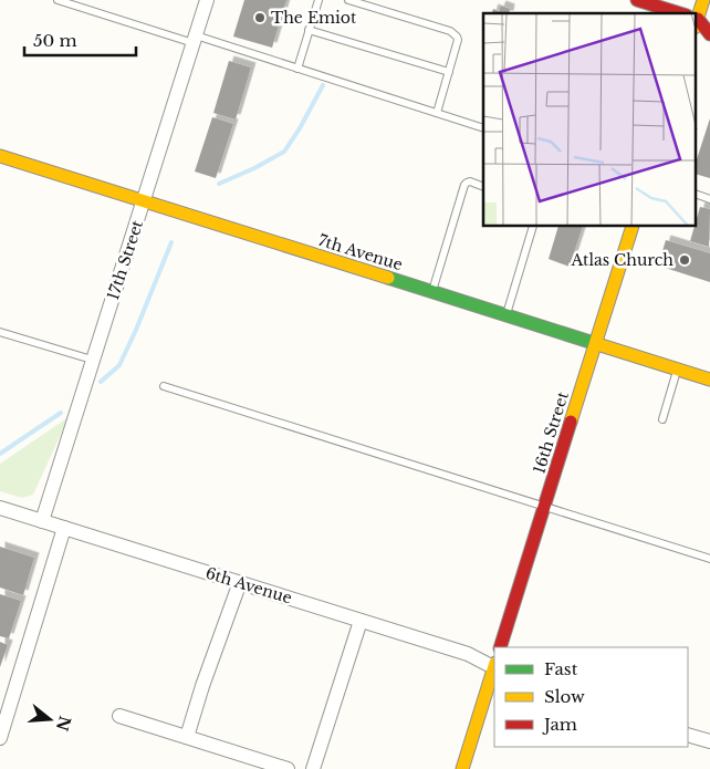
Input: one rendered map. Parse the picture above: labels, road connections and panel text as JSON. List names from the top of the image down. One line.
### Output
{"streets":{"street":["7th Avenue","17th Street","16th Street","6th Avenue"]},"crossings":[["7th Avenue","17th Street"],["7th Avenue","16th Street"],["17th Street","6th Avenue"]],"places":["The Emiot","Atlas Church"],"legend":["Fast","Slow","Jam"],"scale_bar":"50 m","north":"right"}
